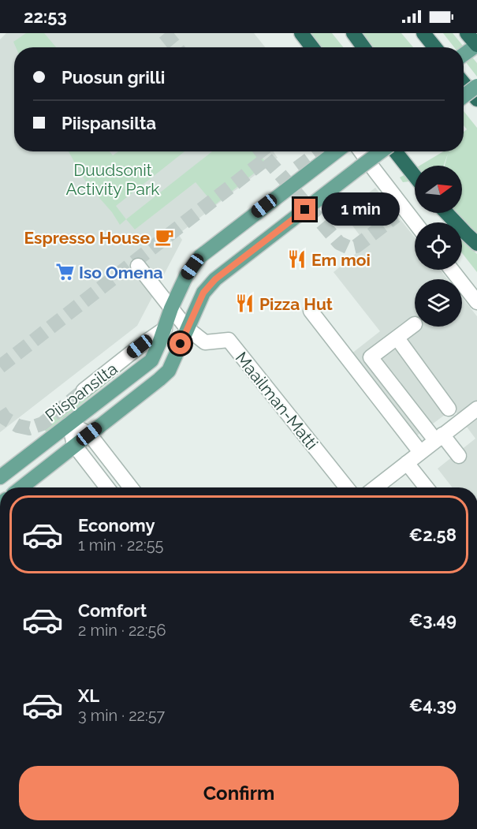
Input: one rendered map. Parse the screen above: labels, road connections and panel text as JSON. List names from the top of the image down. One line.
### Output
{"streets":{"main road":["Piispansilta"],"street":["Maailman-Matti"]},"crossings":[["Piispansilta","Maailman-Matti"]],"parks":["Duudsonit Activity Park"],"places":{"cafe":["Espresso House"],"restaurant":["Em moi","Pizza Hut"],"supermarket":["Iso Omena"]},"north":"right","page":{"status":"22:53","banner":["Puosun grilli","Piispansilta"],"bubble":"1 min","list":[{"name":"Economy","note":"1 min · 22:55","value":"€2.58"},{"name":"Comfort","note":"2 min · 22:56","value":"€3.49"},{"name":"XL","note":"3 min · 22:57","value":"€4.39"}],"buttons":"Confirm"}}
